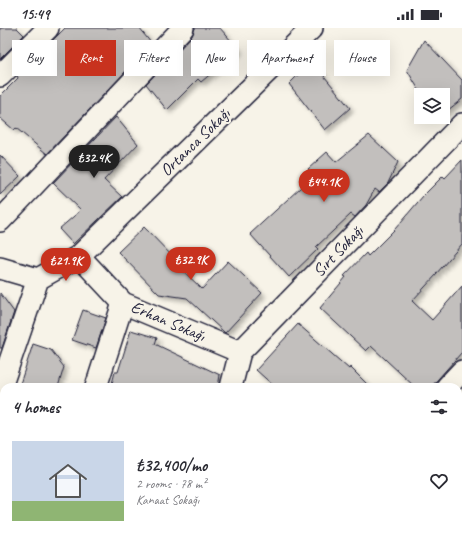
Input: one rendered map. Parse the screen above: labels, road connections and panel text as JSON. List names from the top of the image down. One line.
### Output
{"streets":{"street":["Ortanca Sokağı","Sırt Sokağı","Erhan Sokağı"]},"crossings":[["Ortanca Sokağı","Erhan Sokağı"],["Sırt Sokağı","Erhan Sokağı"]],"page":{"status":"15:49","chip":["Buy","Rent","Filters","New","Apartment","House"],"price":["₺32.4K","₺44.1K","₺32.9K","₺21.9K"],"heading":"4 homes","list":[{"name":"₺32,400/mo","note":"2 rooms · 78 m² · Kanaat Sokağı"}]}}
